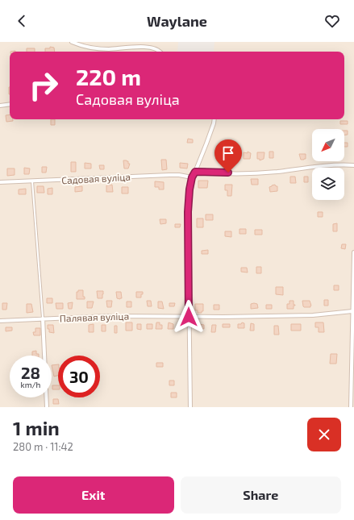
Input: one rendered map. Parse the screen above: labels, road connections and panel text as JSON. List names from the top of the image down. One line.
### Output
{"streets":{"street":["Садовая вуліца","Палявая вуліца"]},"north":"bottom left","page":{"header":"Waylane","turn":["220 m","Садовая вуліца"],"speed":"28 km/h","limit":"30","heading":["1 min","280 m · 11:42"],"buttons":["Exit","Share"]}}
